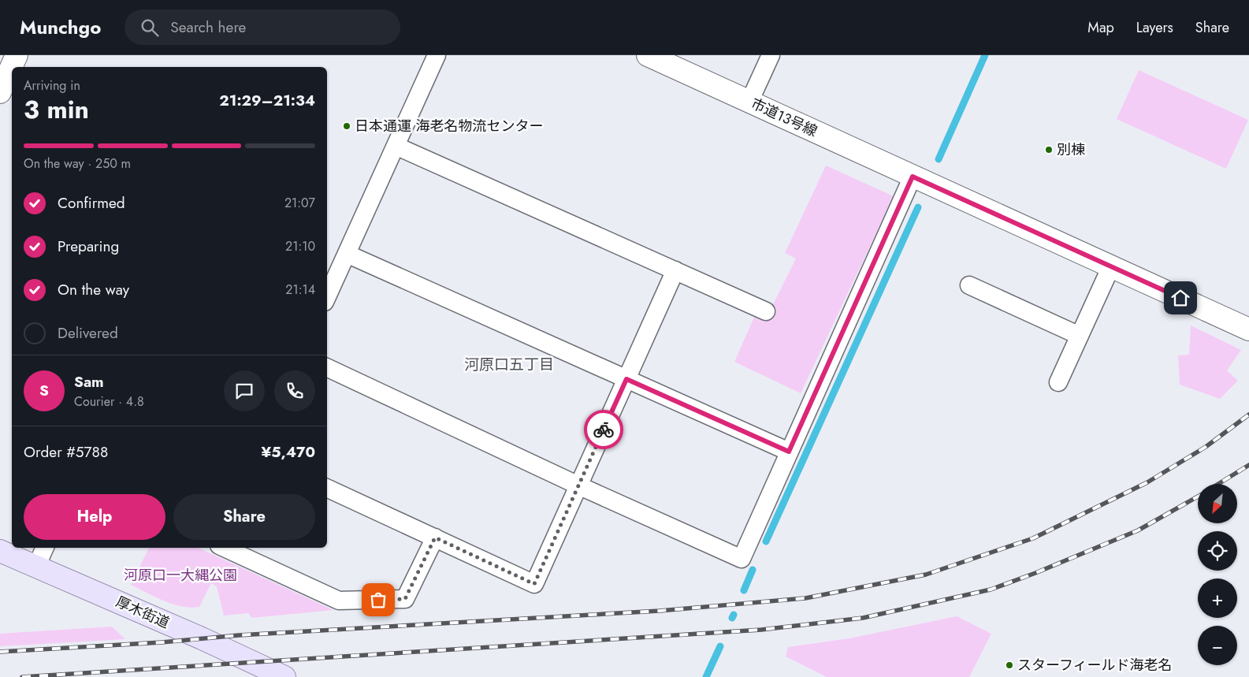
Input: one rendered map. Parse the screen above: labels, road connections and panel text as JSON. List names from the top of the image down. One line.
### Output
{"streets":{"main road":["厚木街道"],"street":["市道13号線"]},"districts":["河原口五丁目"],"parks":["河原口一大縄公園"],"places":["日本通運 海老名物流センター","別棟","スターフィールド海老名"],"north":"bottom left","page":{"header":"Munchgo","search":"Search here","nav":["Map","Layers","Share"],"heading":["3 min","Arriving in","21:29–21:34"],"panel":["Sam","Courier · 4.8","Order #5788","¥5,470"],"bar":"On the way · 250 m","list":[["Confirmed","21:07"],["Preparing","21:10"],["On the way","21:14"],"Delivered"],"round":"S","map_buttons":["+","−"],"buttons":["Help","Share"]}}
